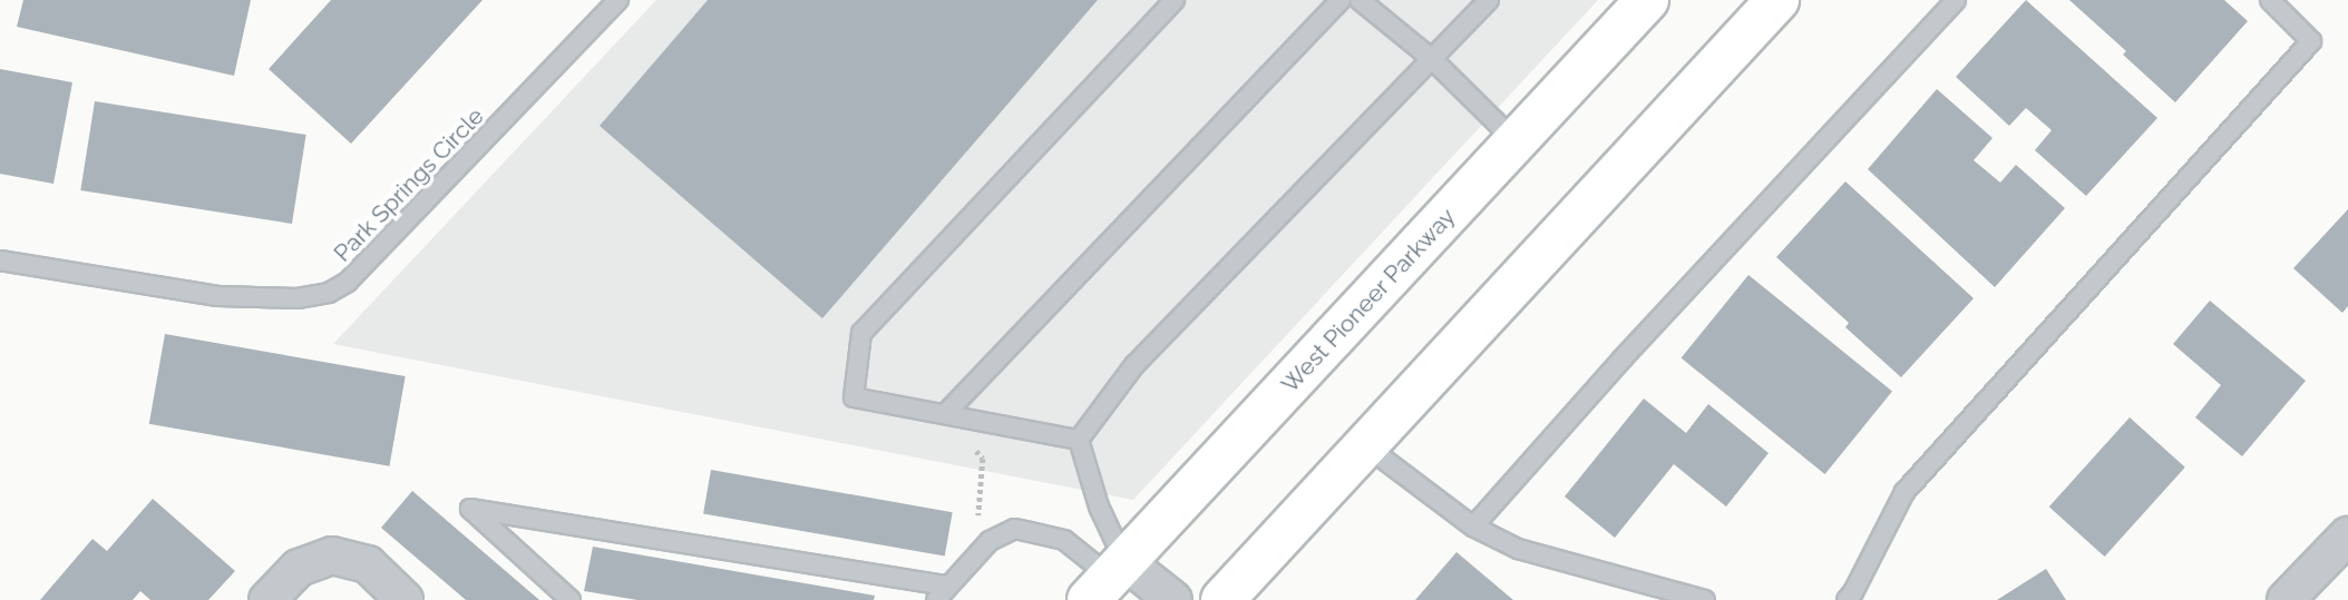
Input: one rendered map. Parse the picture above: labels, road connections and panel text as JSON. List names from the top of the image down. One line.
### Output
{"streets":{"main road":["West Pioneer Parkway"],"lane":["Park Springs Circle"]}}
